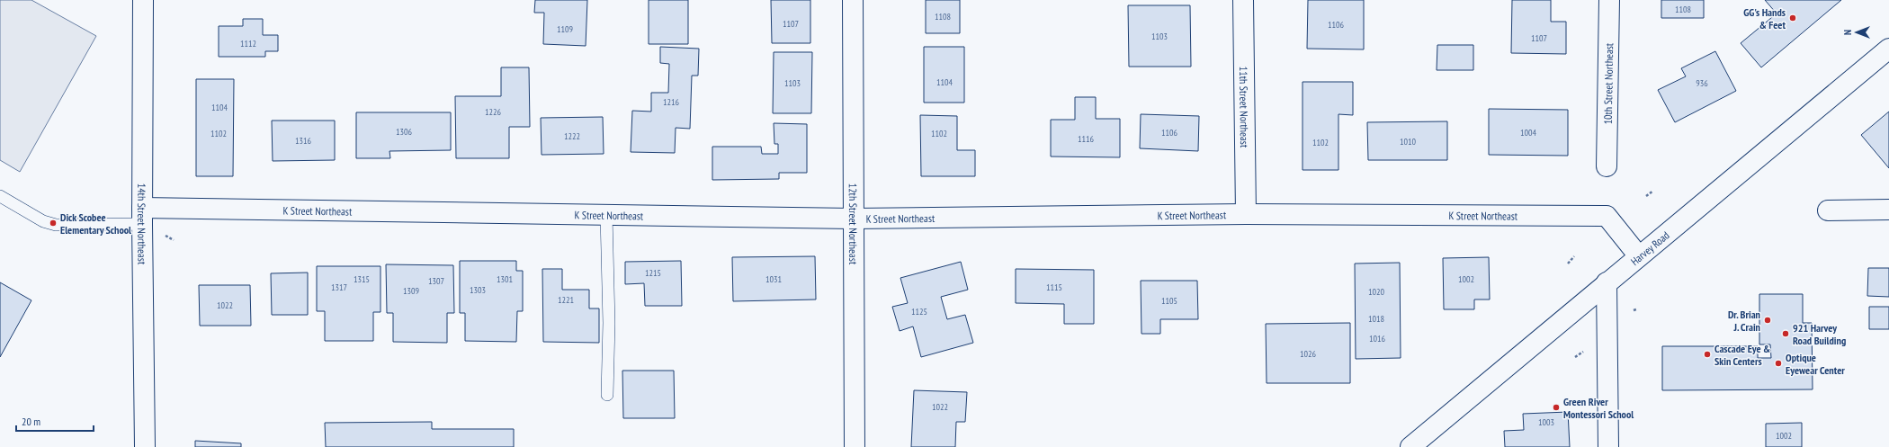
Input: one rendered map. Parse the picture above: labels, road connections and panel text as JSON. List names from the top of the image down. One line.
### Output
{"streets":{"street":["10th Street Northeast","11th Street Northeast","K Street Northeast","14th Street Northeast","12th Street Northeast","Harvey Road"]},"crossings":[["11th Street Northeast","K Street Northeast"],["K Street Northeast","14th Street Northeast"],["K Street Northeast","12th Street Northeast"],["K Street Northeast","Harvey Road"]],"places":["GG's Hands & Feet","Dick Scobee Elementary School","Dr. Brian J. Crain","921 Harvey Road Building","Cascade Eye & Skin Centers","Optique Eyewear Center","Green River Montessori School"],"house_numbers":["1108","1108","1107","1106","1109","1103","1107","1112","1104","1103","936","1216","1104","1226","1306","1106","1004","1102","1102","1222","1116","1316","1010","1102","1215","1315","1301","1031","1002","1307","1317","1115","1303","1309","1020","1221","1105","1022","1125","1018","1016","1026","1022","1003","1002"],"scale_bar":"20 m","north":"left"}
